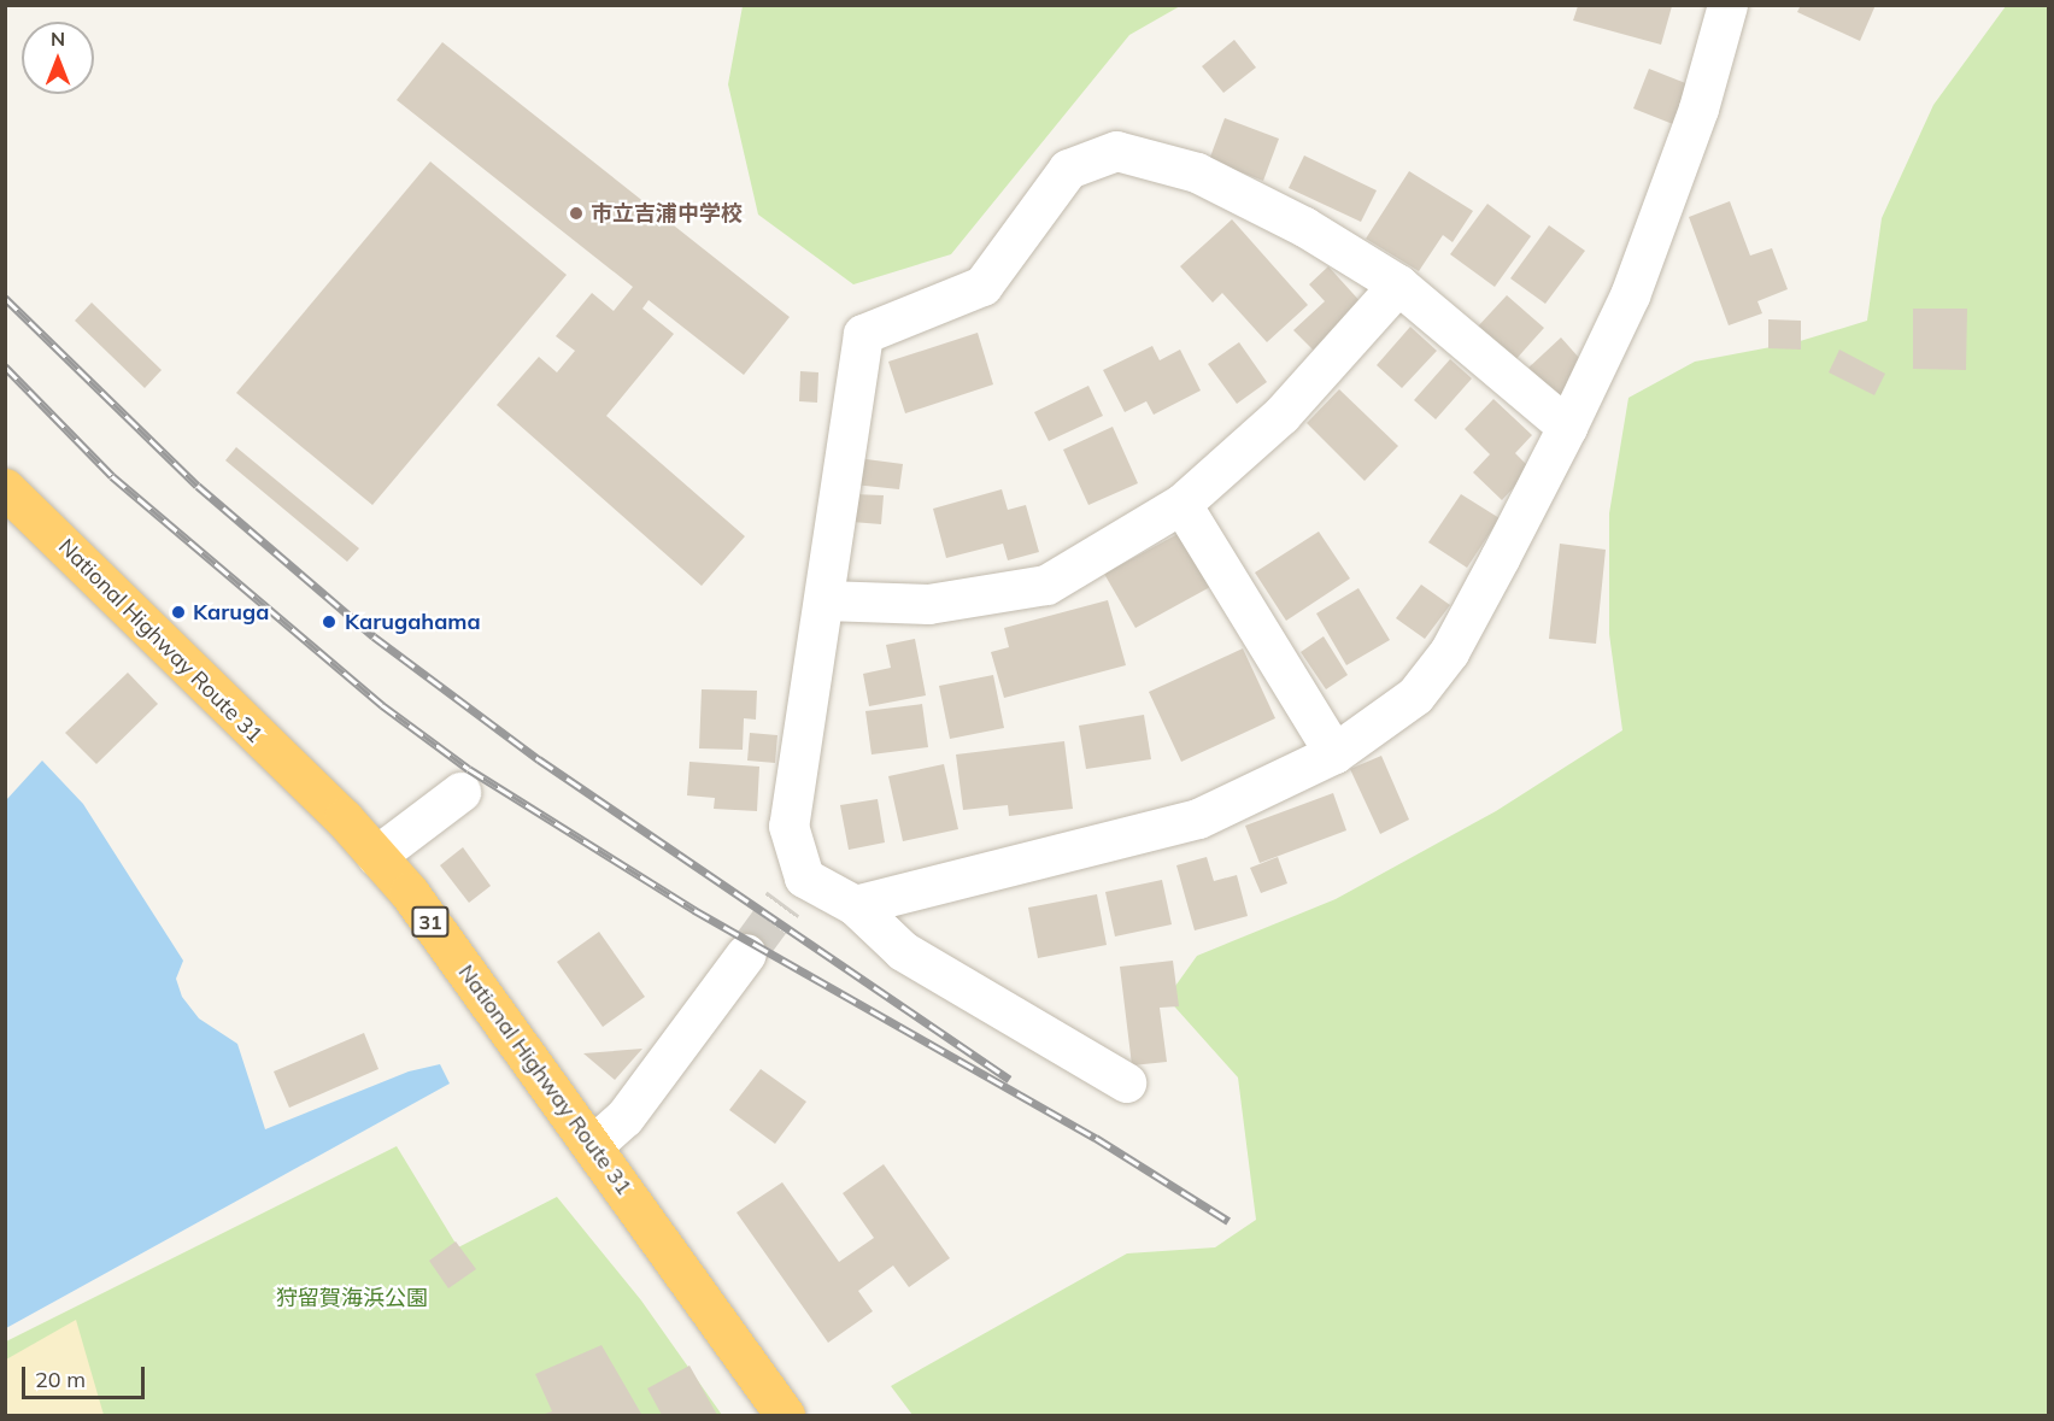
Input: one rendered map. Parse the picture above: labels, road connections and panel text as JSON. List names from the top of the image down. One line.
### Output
{"streets":{"highway":["National Highway Route 31","31"]},"parks":["狩留賀海浜公園"],"places":["市立吉浦中学校","Karuga","Karugahama"],"scale_bar":"20 m","north":"top"}
